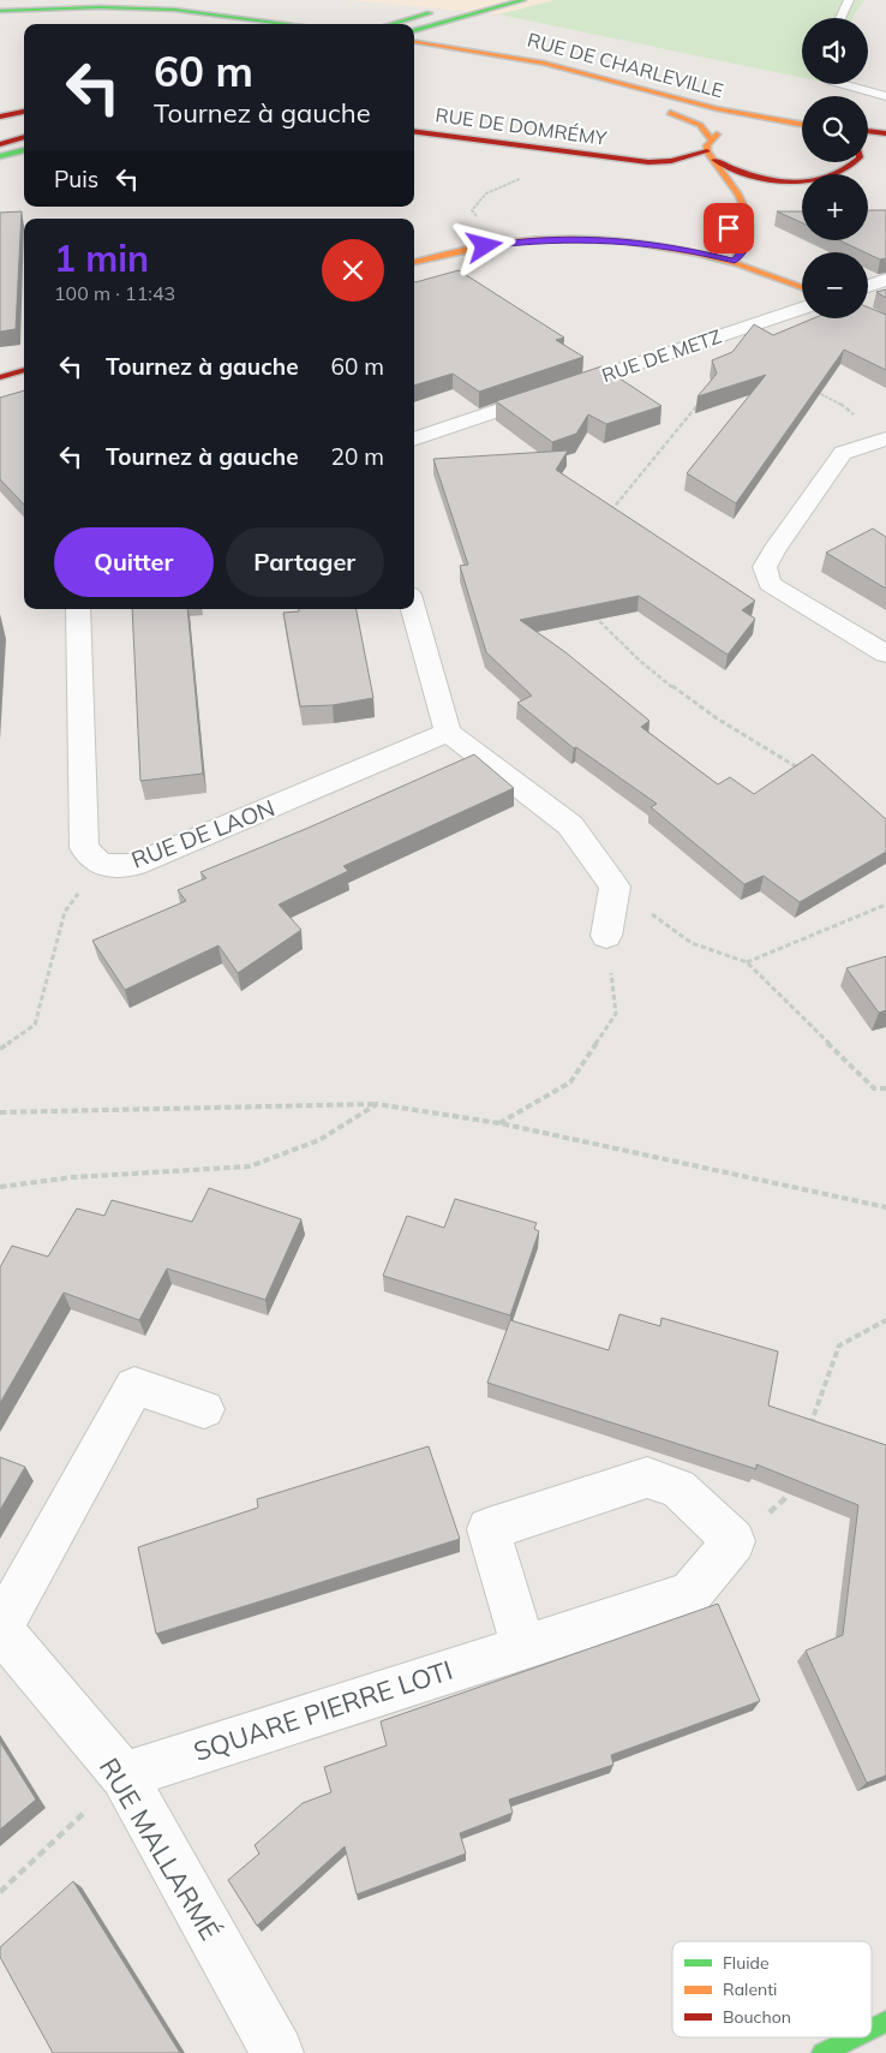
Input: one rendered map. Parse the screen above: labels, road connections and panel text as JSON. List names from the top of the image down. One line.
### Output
{"streets":{"street":["RUE DE CHARLEVILLE","RUE DE DOMRÉMY","RUE DE METZ","RUE DE LAON","SQUARE PIERRE LOTI","RUE MALLARMÉ"]},"crossings":[["RUE DE CHARLEVILLE","RUE DE DOMRÉMY"],["SQUARE PIERRE LOTI","RUE MALLARMÉ"]],"legend":["Fluide","Ralenti","Bouchon"],"page":{"map_buttons":["+","−"],"turn":["60 m","Tournez à gauche"],"then":"Puis","heading":["1 min","100 m · 11:43"],"list":[{"name":"Tournez à gauche","value":"60 m"},{"name":"Tournez à gauche","value":"20 m"}],"buttons":["Quitter","Partager"]}}
